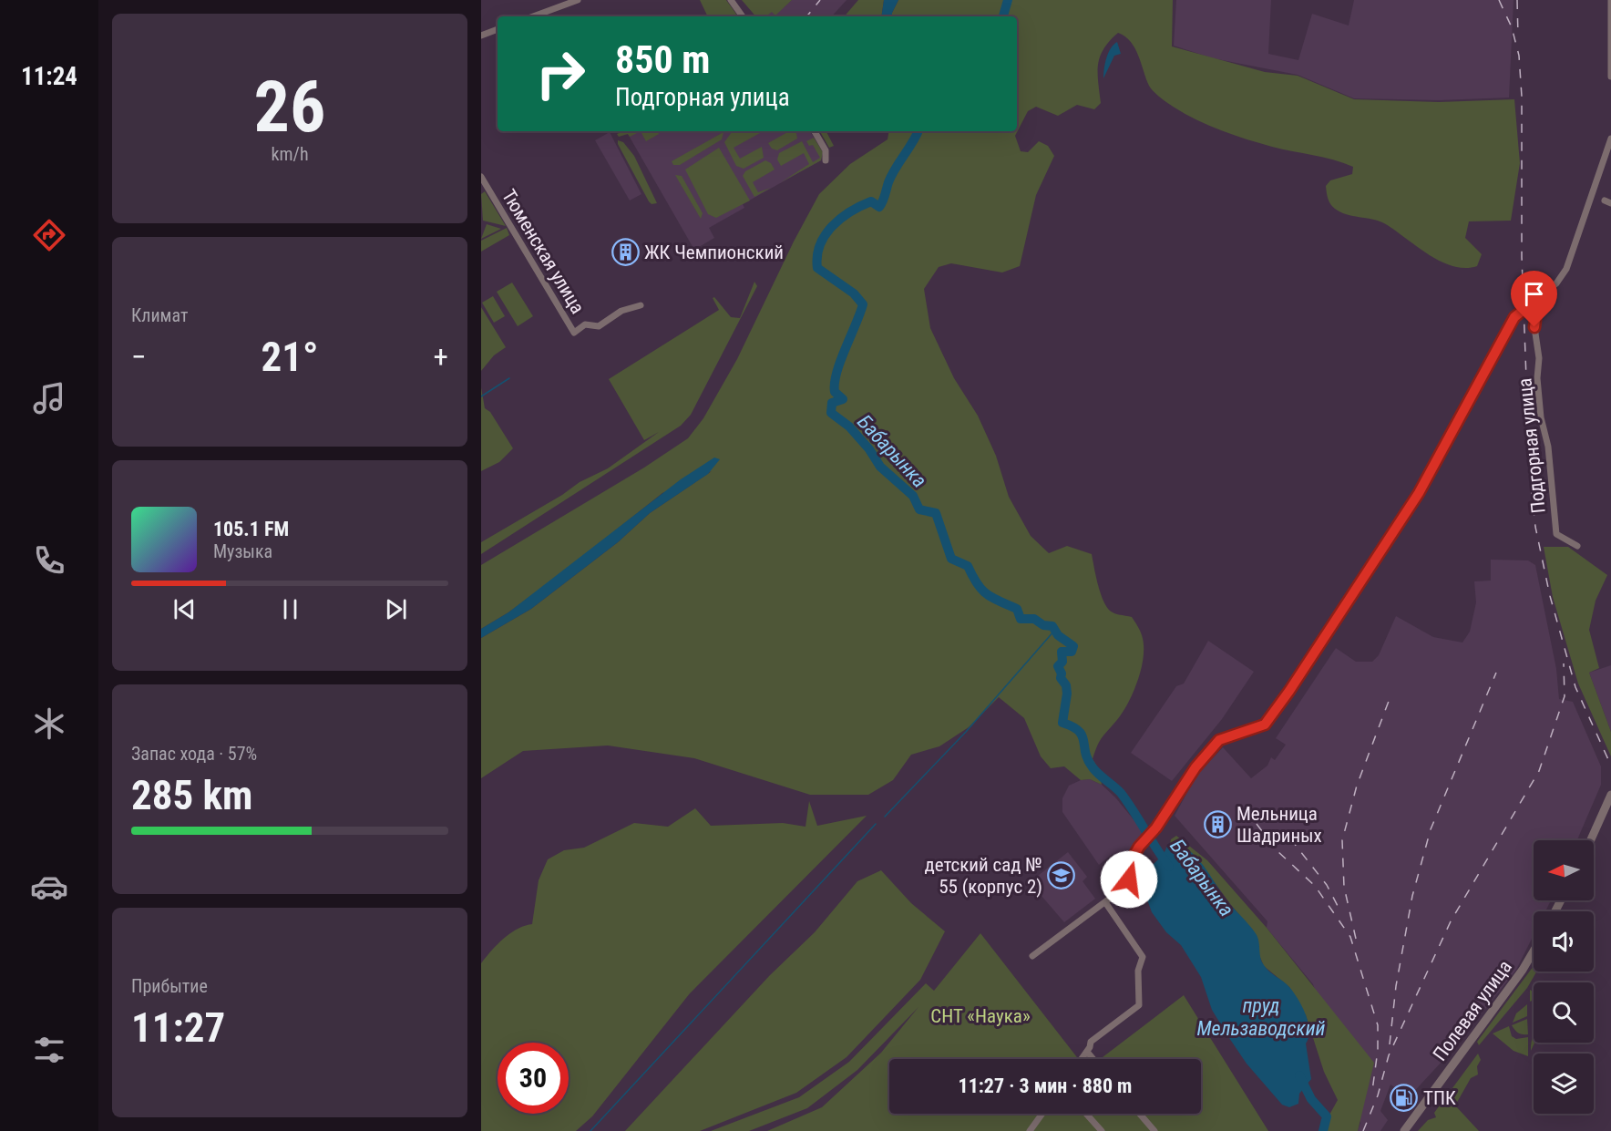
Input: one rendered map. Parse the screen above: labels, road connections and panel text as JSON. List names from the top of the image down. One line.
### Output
{"streets":{"street":["Тюменская улица","Подгорная улица","Полевая улица"]},"water":["Бабарынка","пруд Мельзаводский"],"parks":["СНТ «Наука»"],"places":{"building":["ЖК Чемпионский","Мельница Шадриных"],"school or university":["детский сад № 55 (корпус 2)"],"fuel station":["ТПК"]},"north":"left","page":{"tabs":"11:24","tile":[["26","km/h"],"Климат",["Запас хода · 57%","285 km"],["Прибытие","11:27"]],"turn":["850 m","Подгорная улица"],"heat":["−","21°","+"],"song":["105.1 FM","Музыка"],"limit":"30","trip":"11:27 · 3 мин · 880 m"}}
